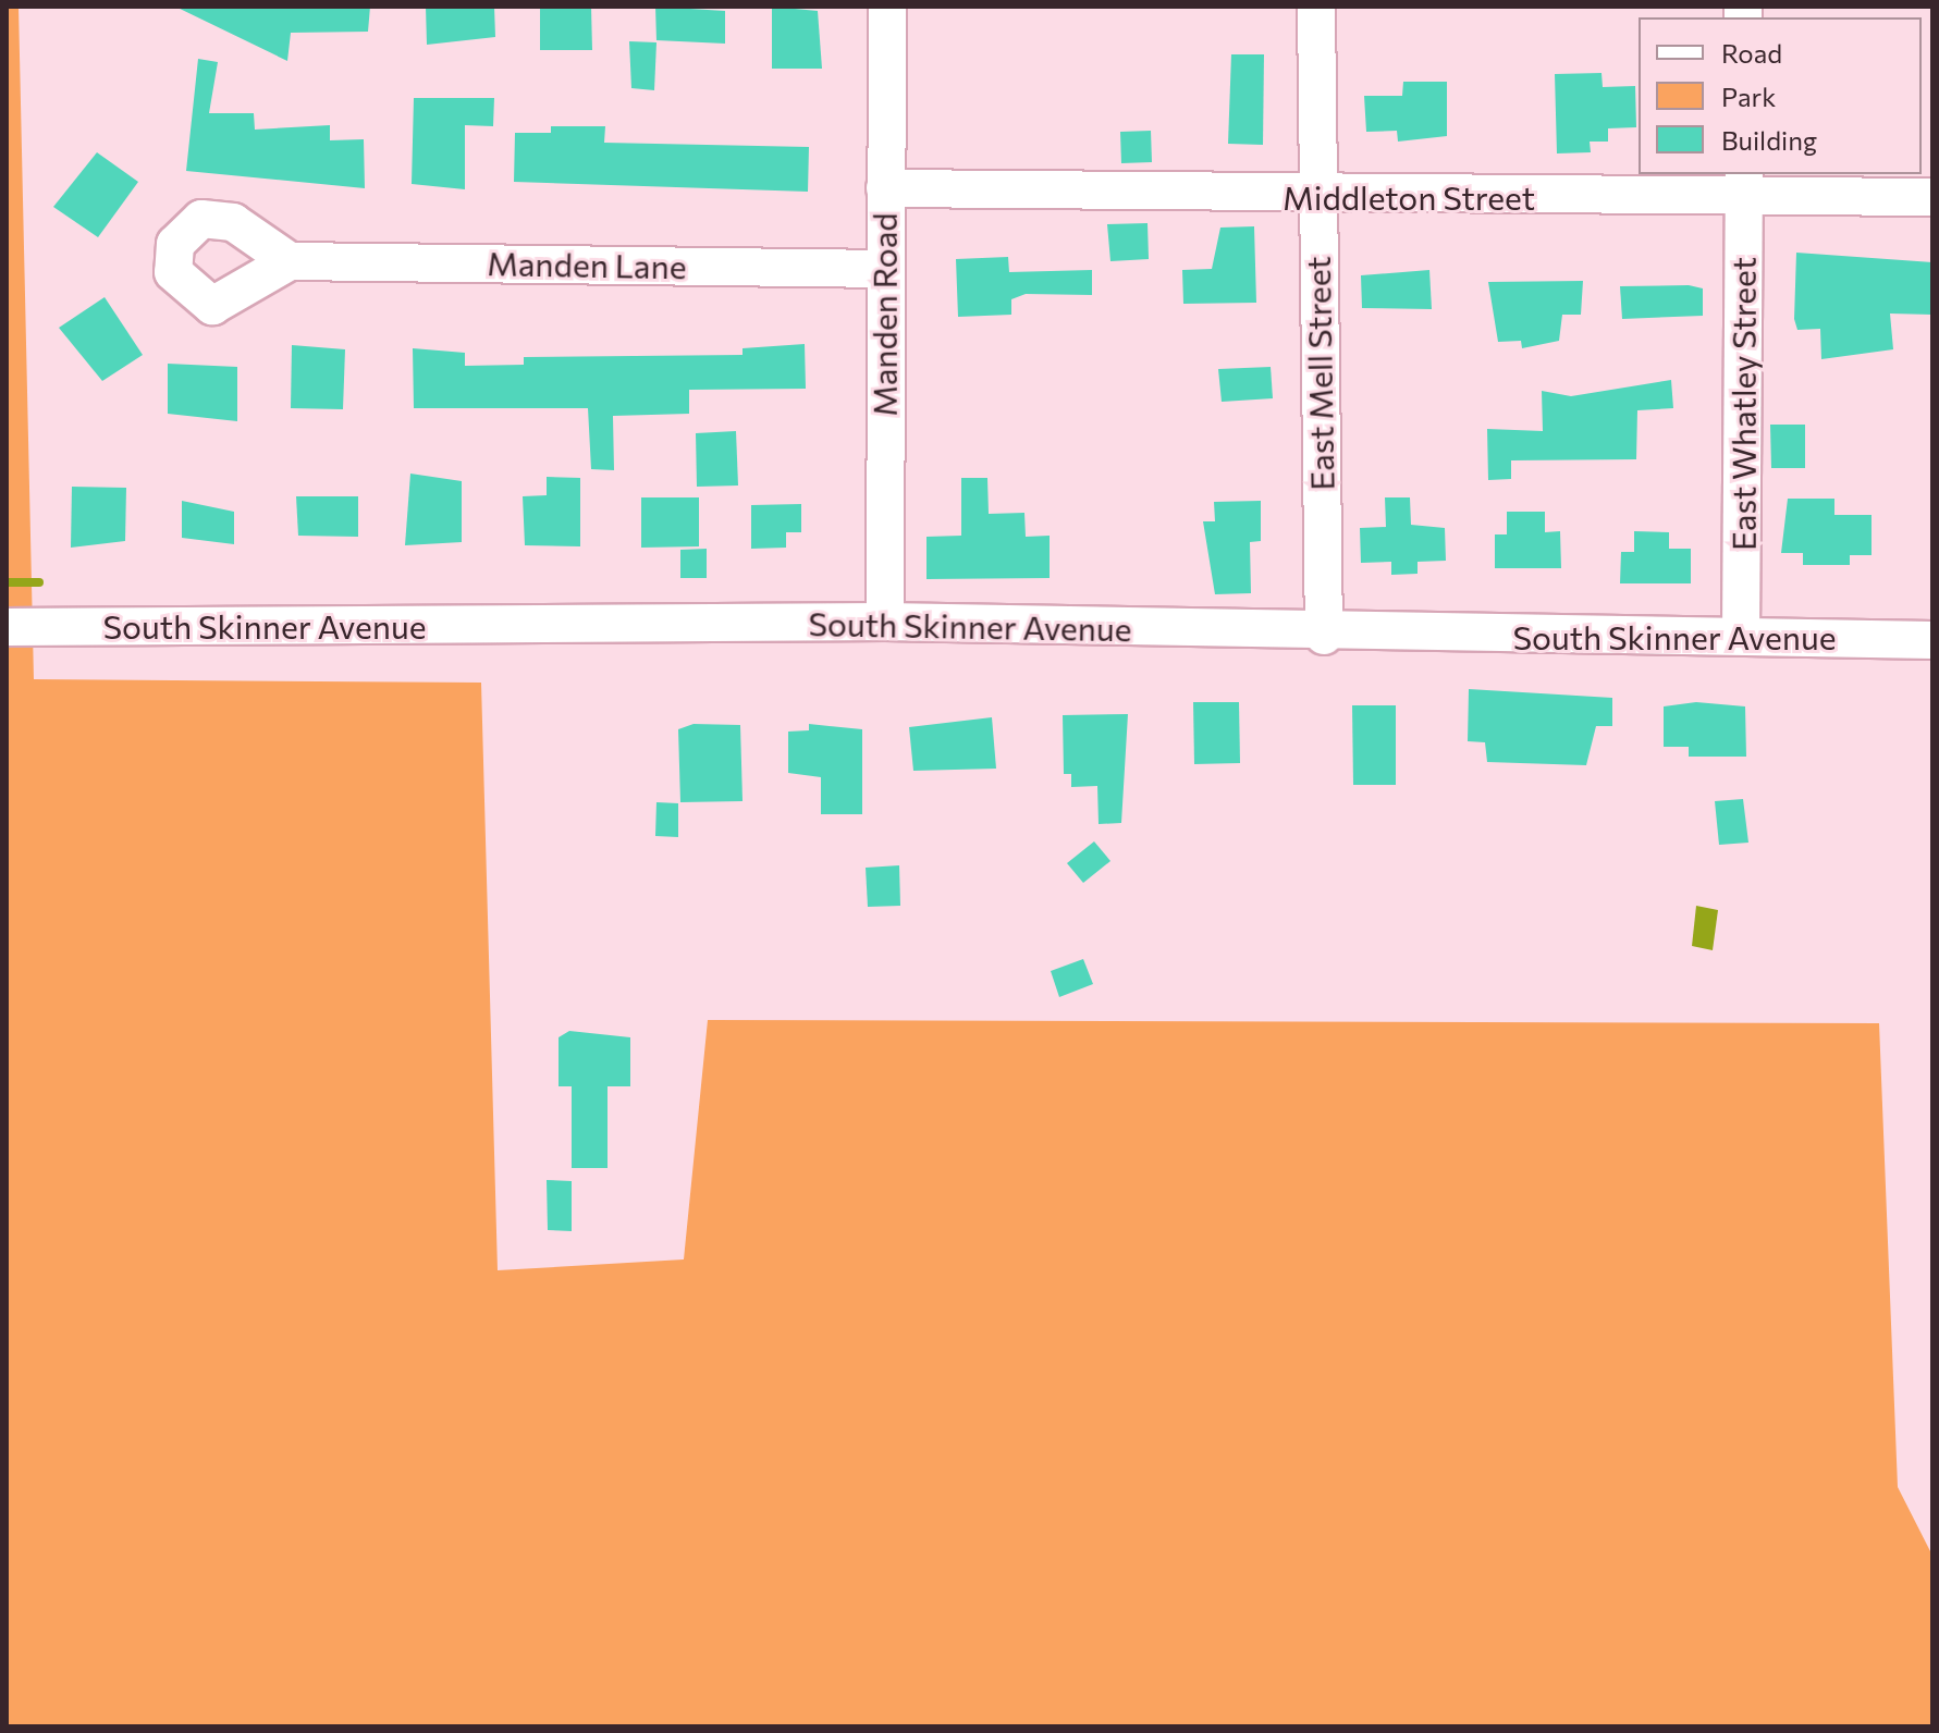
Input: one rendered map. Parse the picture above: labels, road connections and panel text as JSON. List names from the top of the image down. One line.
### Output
{"streets":{"street":["Middleton Street","Manden Lane","Manden Road","East Mell Street","East Whatley Street","South Skinner Avenue"]},"crossings":[["Middleton Street","Manden Road"],["Middleton Street","East Mell Street"],["Middleton Street","East Whatley Street"],["Manden Lane","Manden Road"],["Manden Road","South Skinner Avenue"],["East Mell Street","South Skinner Avenue"],["East Whatley Street","South Skinner Avenue"]],"legend":["Road","Park","Building"]}
